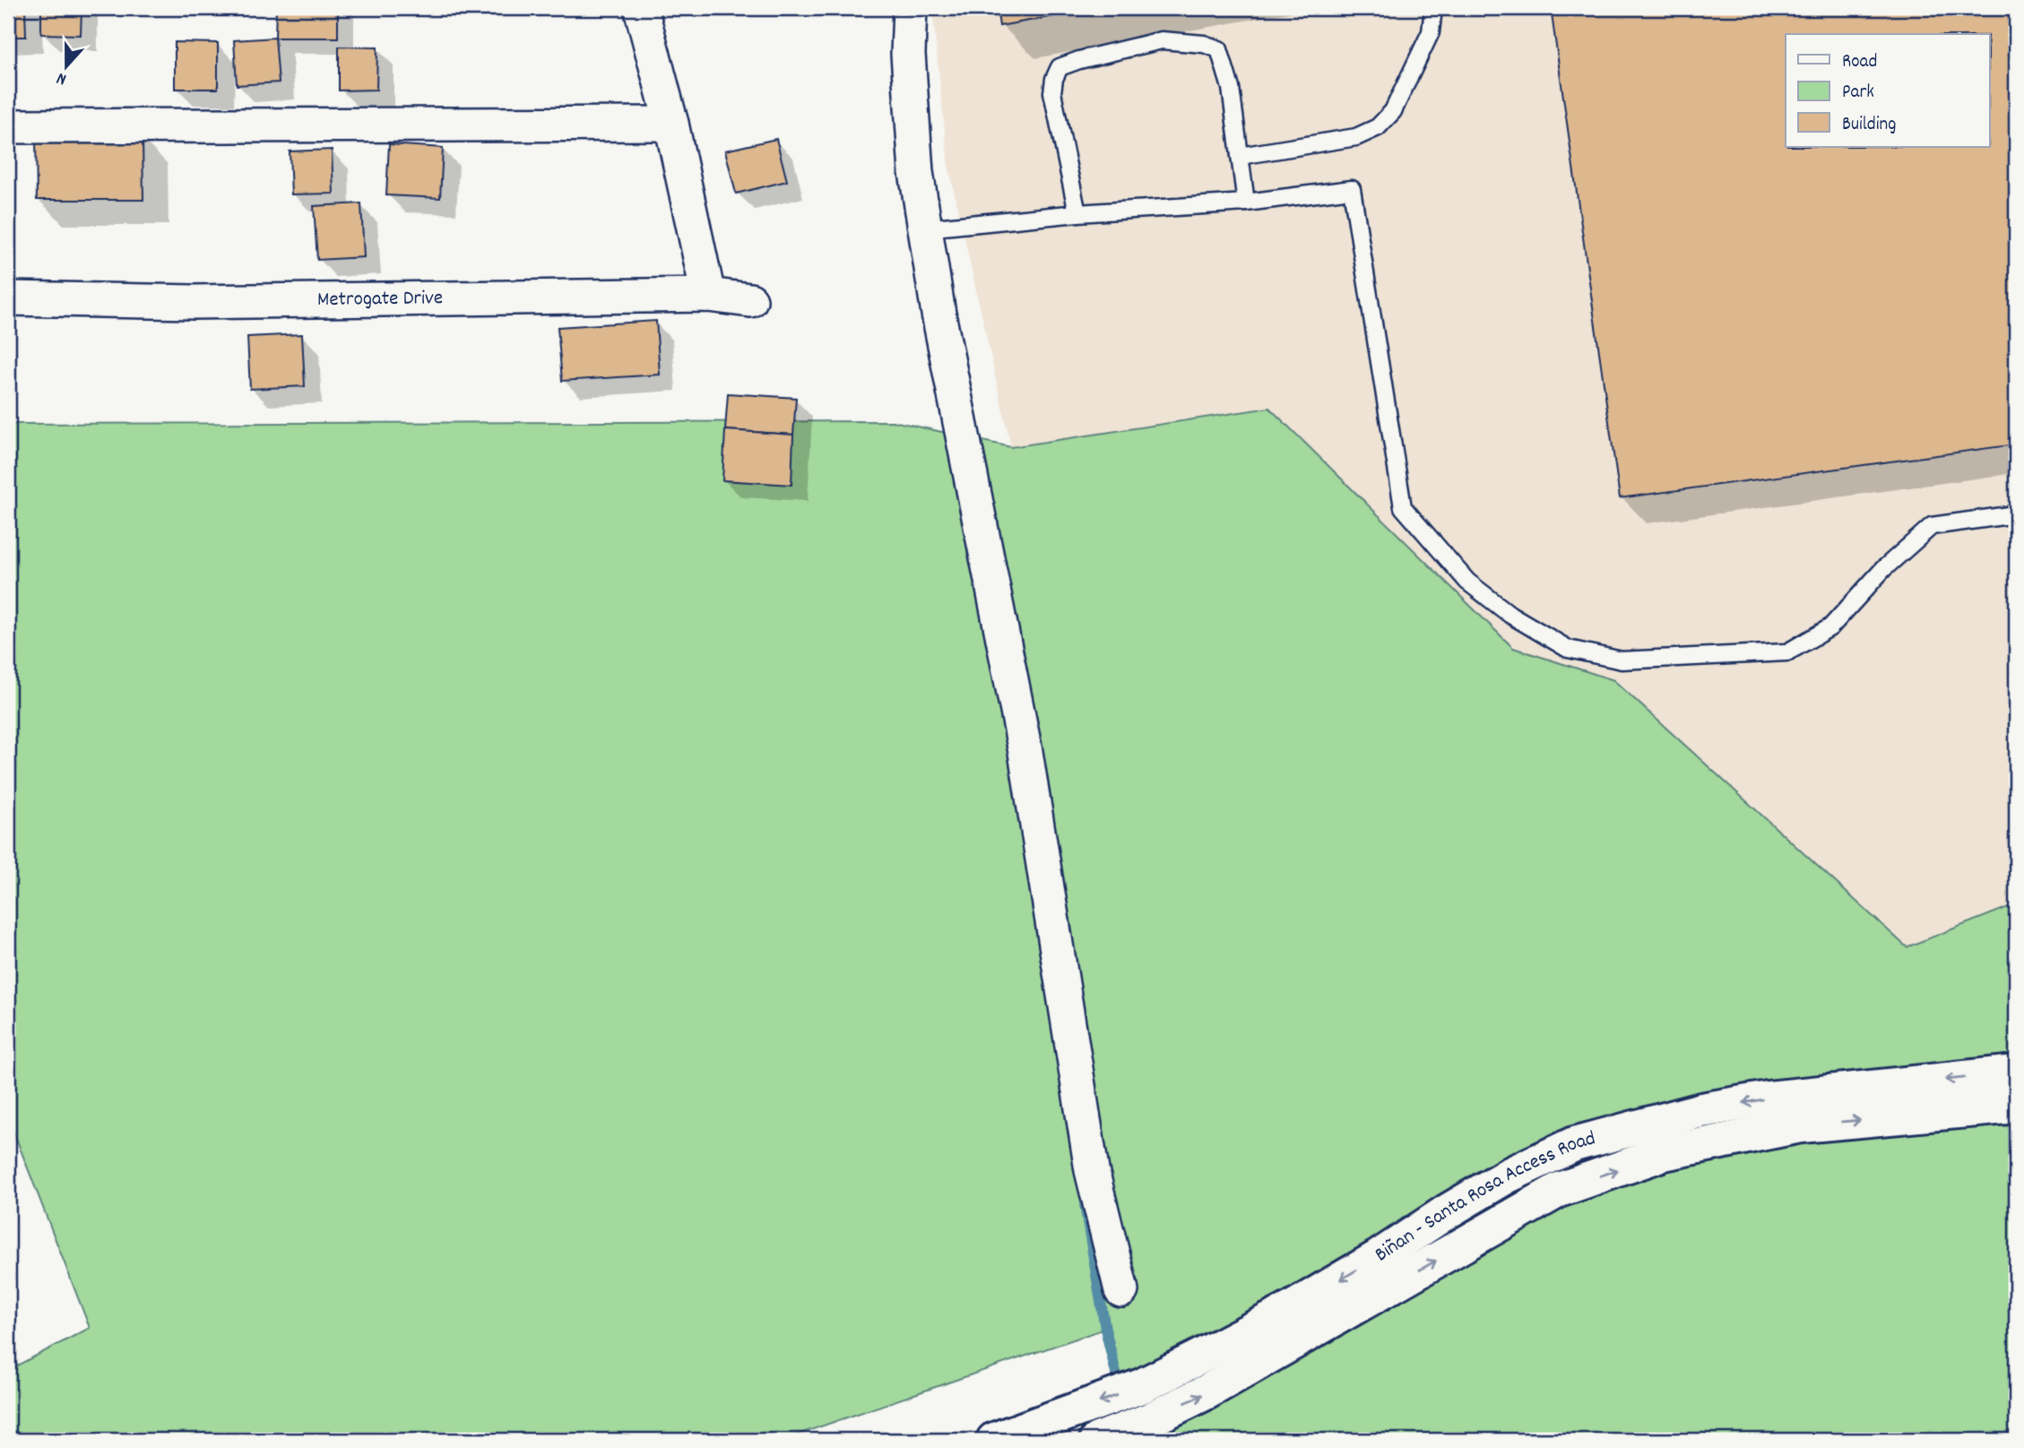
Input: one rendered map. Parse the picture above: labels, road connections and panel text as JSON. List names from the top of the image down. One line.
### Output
{"streets":{"main road":["Biñan - Santa Rosa Access Road"],"street":["Metrogate Drive"]},"legend":["Road","Park","Building"],"north":"bottom"}
